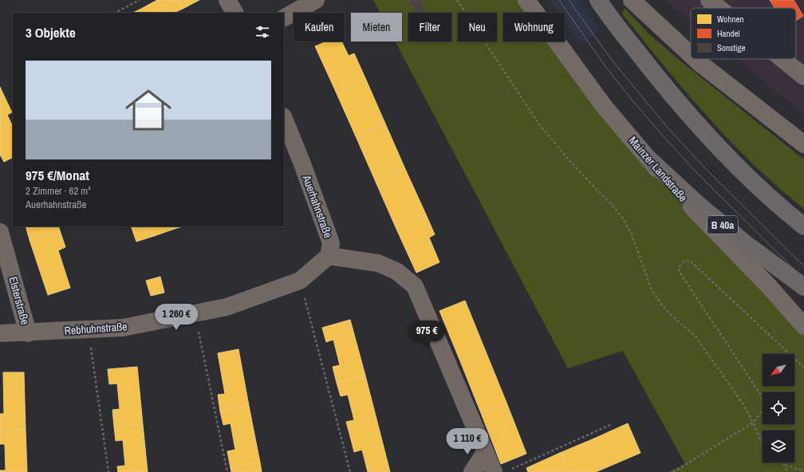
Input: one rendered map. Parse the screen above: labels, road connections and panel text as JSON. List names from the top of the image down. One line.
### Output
{"streets":{"highway":["B 40a"],"main road":["Mainzer Landstraße"],"street":["Auerhahnstraße","Elsterstraße","Rebhuhnstraße"]},"crossings":[["Mainzer Landstraße","B 40a"],["Auerhahnstraße","Rebhuhnstraße"],["Elsterstraße","Rebhuhnstraße"]],"legend":["Wohnen","Handel","Sonstige"],"north":"bottom left","page":{"chip":["Kaufen","Mieten","Filter","Neu","Wohnung"],"heading":"3 Objekte","list":[{"name":"975 €/Monat","note":"2 Zimmer · 62 m² · Auerhahnstraße"}],"price":["1 260 €","975 €","1 110 €"]}}
